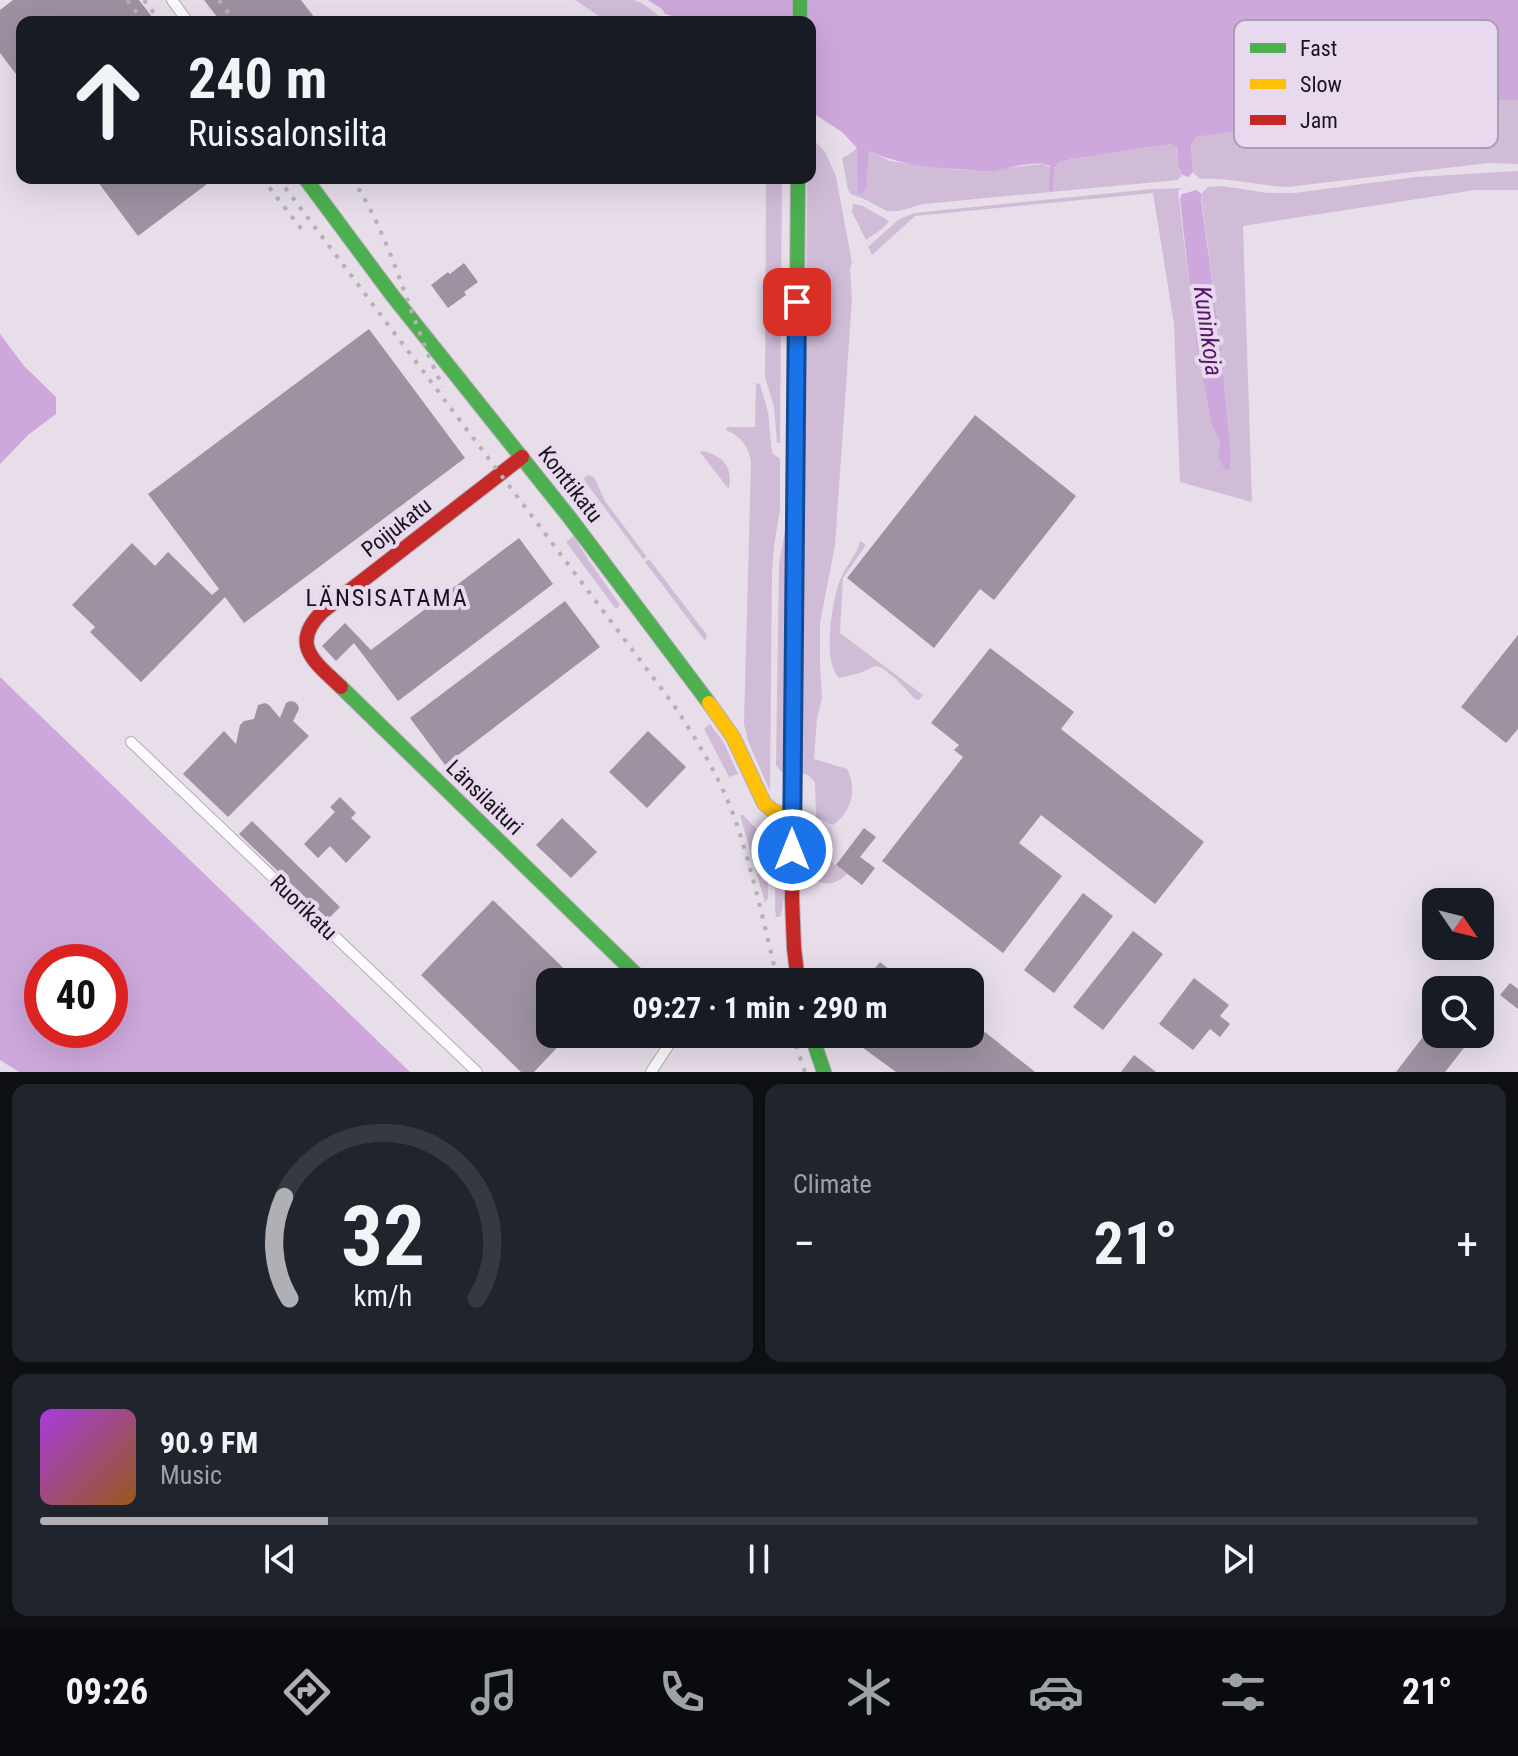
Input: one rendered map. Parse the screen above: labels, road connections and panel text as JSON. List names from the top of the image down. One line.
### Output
{"streets":{"street":["Konttikatu","Poijukatu","Länsilaituri","Ruorikatu"]},"crossings":[["Konttikatu","Poijukatu"],["Poijukatu","Länsilaituri"]],"districts":["LÄNSISATAMA"],"water":["Kuninkoja"],"legend":["Fast","Slow","Jam"],"north":"bottom right","page":{"turn":["240 m","Ruissalonsilta"],"limit":"40","trip":"09:27 · 1 min · 290 m","tile":"Climate","heat":["−","21°","+"],"song":["90.9 FM","Music"],"tabs":["09:26","21°"],"gauge":["32","km/h"]}}
